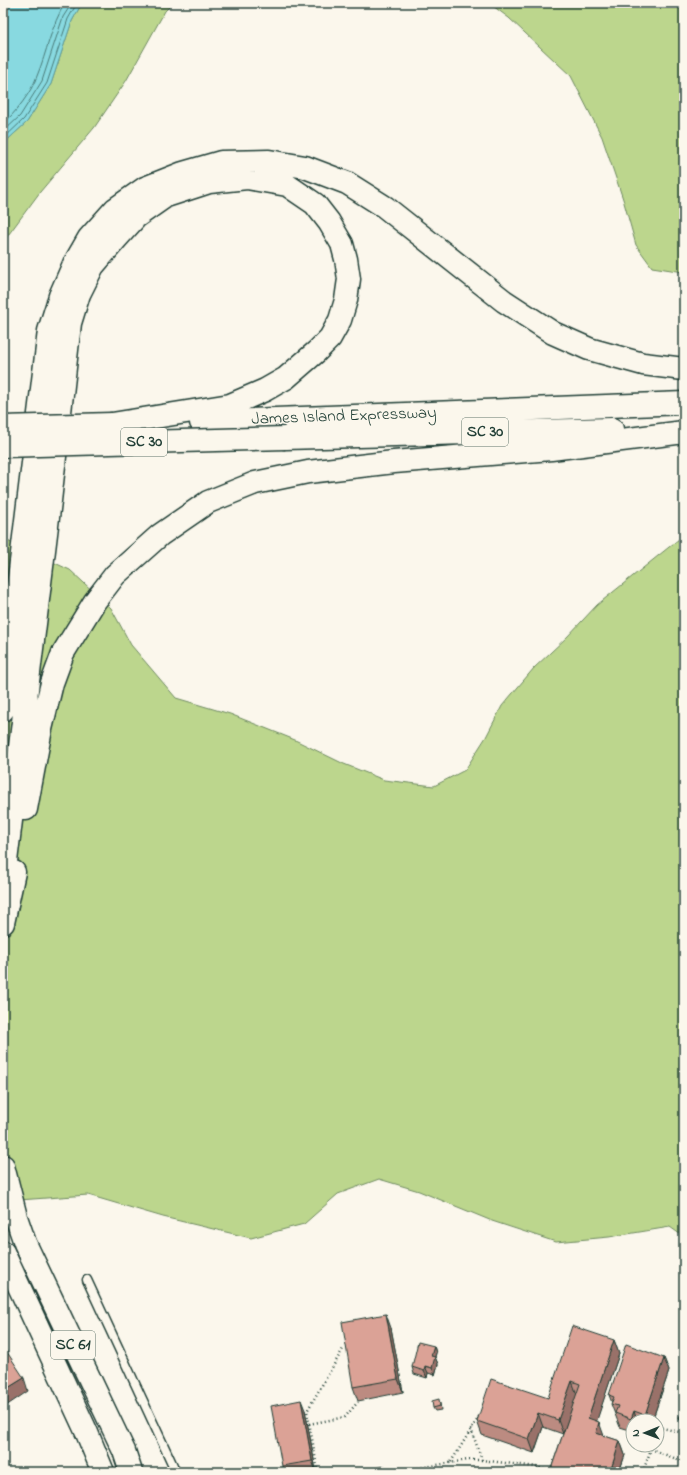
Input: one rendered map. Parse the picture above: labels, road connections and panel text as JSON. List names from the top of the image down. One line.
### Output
{"streets":{"highway":["James Island Expressway","SC 30","SC 61"]},"north":"left"}
